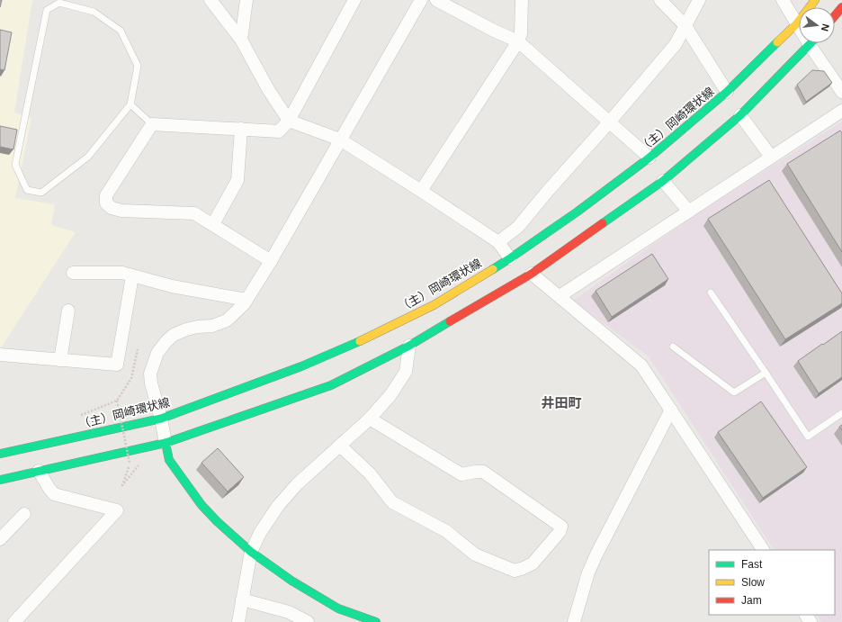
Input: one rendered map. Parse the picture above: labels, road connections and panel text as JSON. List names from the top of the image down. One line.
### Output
{"streets":{"main road":["（主）岡崎環状線"]},"districts":["井田町"],"legend":["Fast","Slow","Jam"],"north":"right"}
